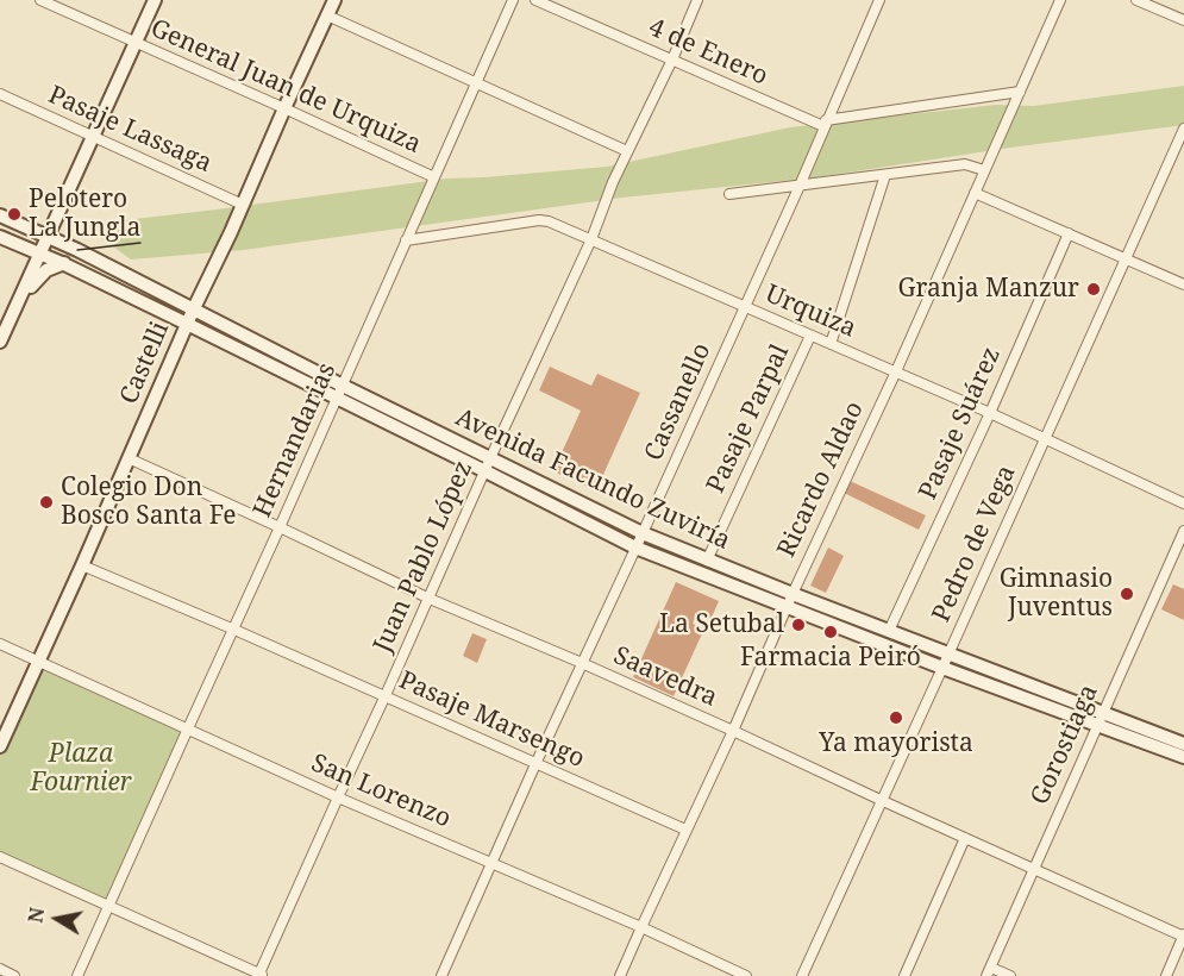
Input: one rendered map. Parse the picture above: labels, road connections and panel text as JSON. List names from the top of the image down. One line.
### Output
{"streets":{"main road":["Castelli","Avenida Facundo Zuviría"],"street":["4 de Enero","General Juan de Urquiza","Pasaje Lassaga","Urquiza","Cassanello","Pasaje Parpal","Pasaje Suárez","Hernandarias","Ricardo Aldao","Pedro de Vega","Juan Pablo López","Saavedra","Pasaje Marsengo","Gorostiaga","San Lorenzo"]},"crossings":[["4 de Enero","Cassanello"],["4 de Enero","Juan Pablo López"],["General Juan de Urquiza","Castelli"],["General Juan de Urquiza","Hernandarias"],["Pasaje Lassaga","Castelli"],["Urquiza","Cassanello"],["Urquiza","Pasaje Parpal"],["Urquiza","Pasaje Suárez"],["Urquiza","Hernandarias"],["Urquiza","Ricardo Aldao"],["Urquiza","Pedro de Vega"],["Urquiza","Juan Pablo López"],["Castelli","Avenida Facundo Zuviría"],["Castelli","Saavedra"],["Castelli","Pasaje Marsengo"],["Castelli","San Lorenzo"],["Cassanello","Avenida Facundo Zuviría"],["Cassanello","Saavedra"],["Cassanello","Pasaje Marsengo"],["Cassanello","San Lorenzo"],["Pasaje Parpal","Avenida Facundo Zuviría"],["Pasaje Suárez","Avenida Facundo Zuviría"],["Hernandarias","Avenida Facundo Zuviría"],["Hernandarias","Saavedra"],["Hernandarias","Pasaje Marsengo"],["Hernandarias","San Lorenzo"],["Avenida Facundo Zuviría","Ricardo Aldao"],["Avenida Facundo Zuviría","Pedro de Vega"],["Avenida Facundo Zuviría","Juan Pablo López"],["Avenida Facundo Zuviría","Gorostiaga"],["Ricardo Aldao","Saavedra"],["Ricardo Aldao","Pasaje Marsengo"],["Ricardo Aldao","San Lorenzo"],["Pedro de Vega","Saavedra"],["Juan Pablo López","Saavedra"],["Juan Pablo López","Pasaje Marsengo"],["Juan Pablo López","San Lorenzo"],["Saavedra","Gorostiaga"]],"parks":["Plaza Fournier"],"places":["Pelotero La Jungla","Granja Manzur","Colegio Don Bosco Santa Fe","Gimnasio Juventus","La Setubal","Farmacia Peiró","Ya mayorista"],"north":"left"}
